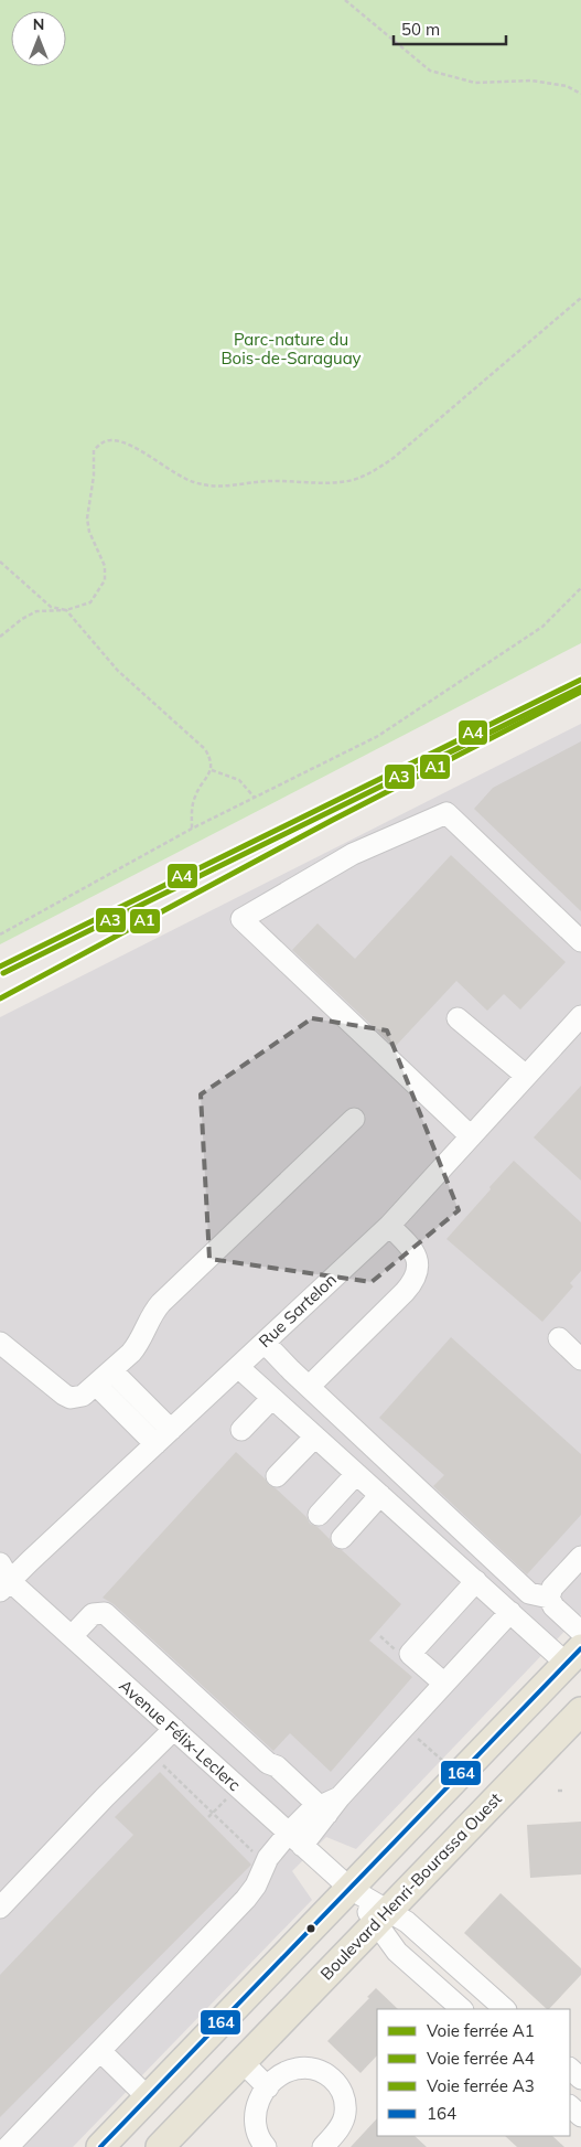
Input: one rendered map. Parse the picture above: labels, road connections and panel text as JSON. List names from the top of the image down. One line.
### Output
{"streets":{"main road":["Boulevard Henri-Bourassa Ouest"],"street":["Rue Sartelon","Avenue Félix-Leclerc"]},"crossings":[["Rue Sartelon","Avenue Félix-Leclerc"],["Avenue Félix-Leclerc","Boulevard Henri-Bourassa Ouest"]],"parks":["Parc-nature du Bois-de-Saraguay"],"lines":["rail line A4","rail line A3","rail line A1","transit line 164"],"legend":["Voie ferrée A1","Voie ferrée A4","Voie ferrée A3","164"],"scale_bar":"50 m","north":"top"}
